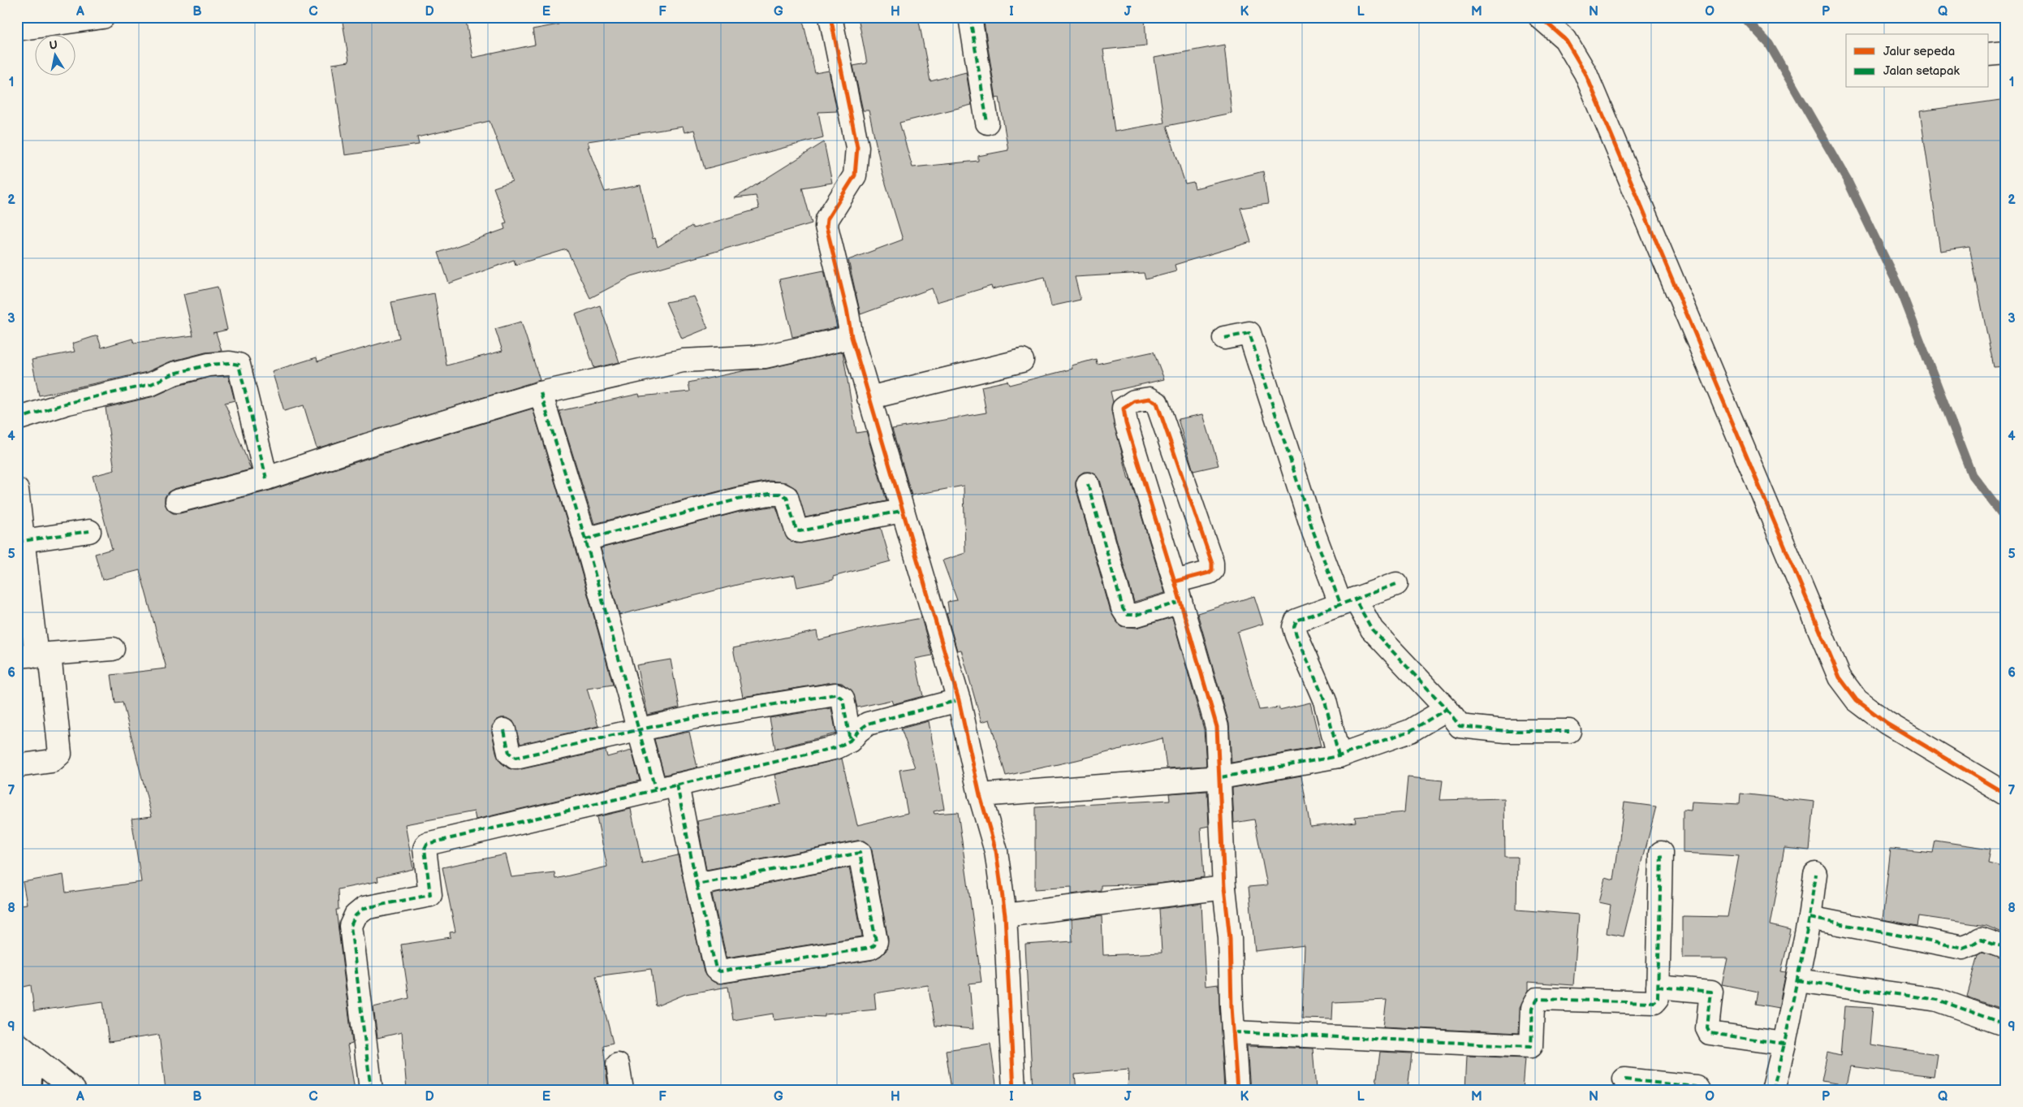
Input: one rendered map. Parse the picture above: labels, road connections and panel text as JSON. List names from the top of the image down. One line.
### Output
{"legend":["Jalur sepeda","Jalan setapak"],"north":"top","grid":{"columns":["A","B","C","D","E","F","G","H","I","J","K","L","M","N","O","P","Q"],"rows":["1","2","3","4","5","6","7","8","9"]}}
